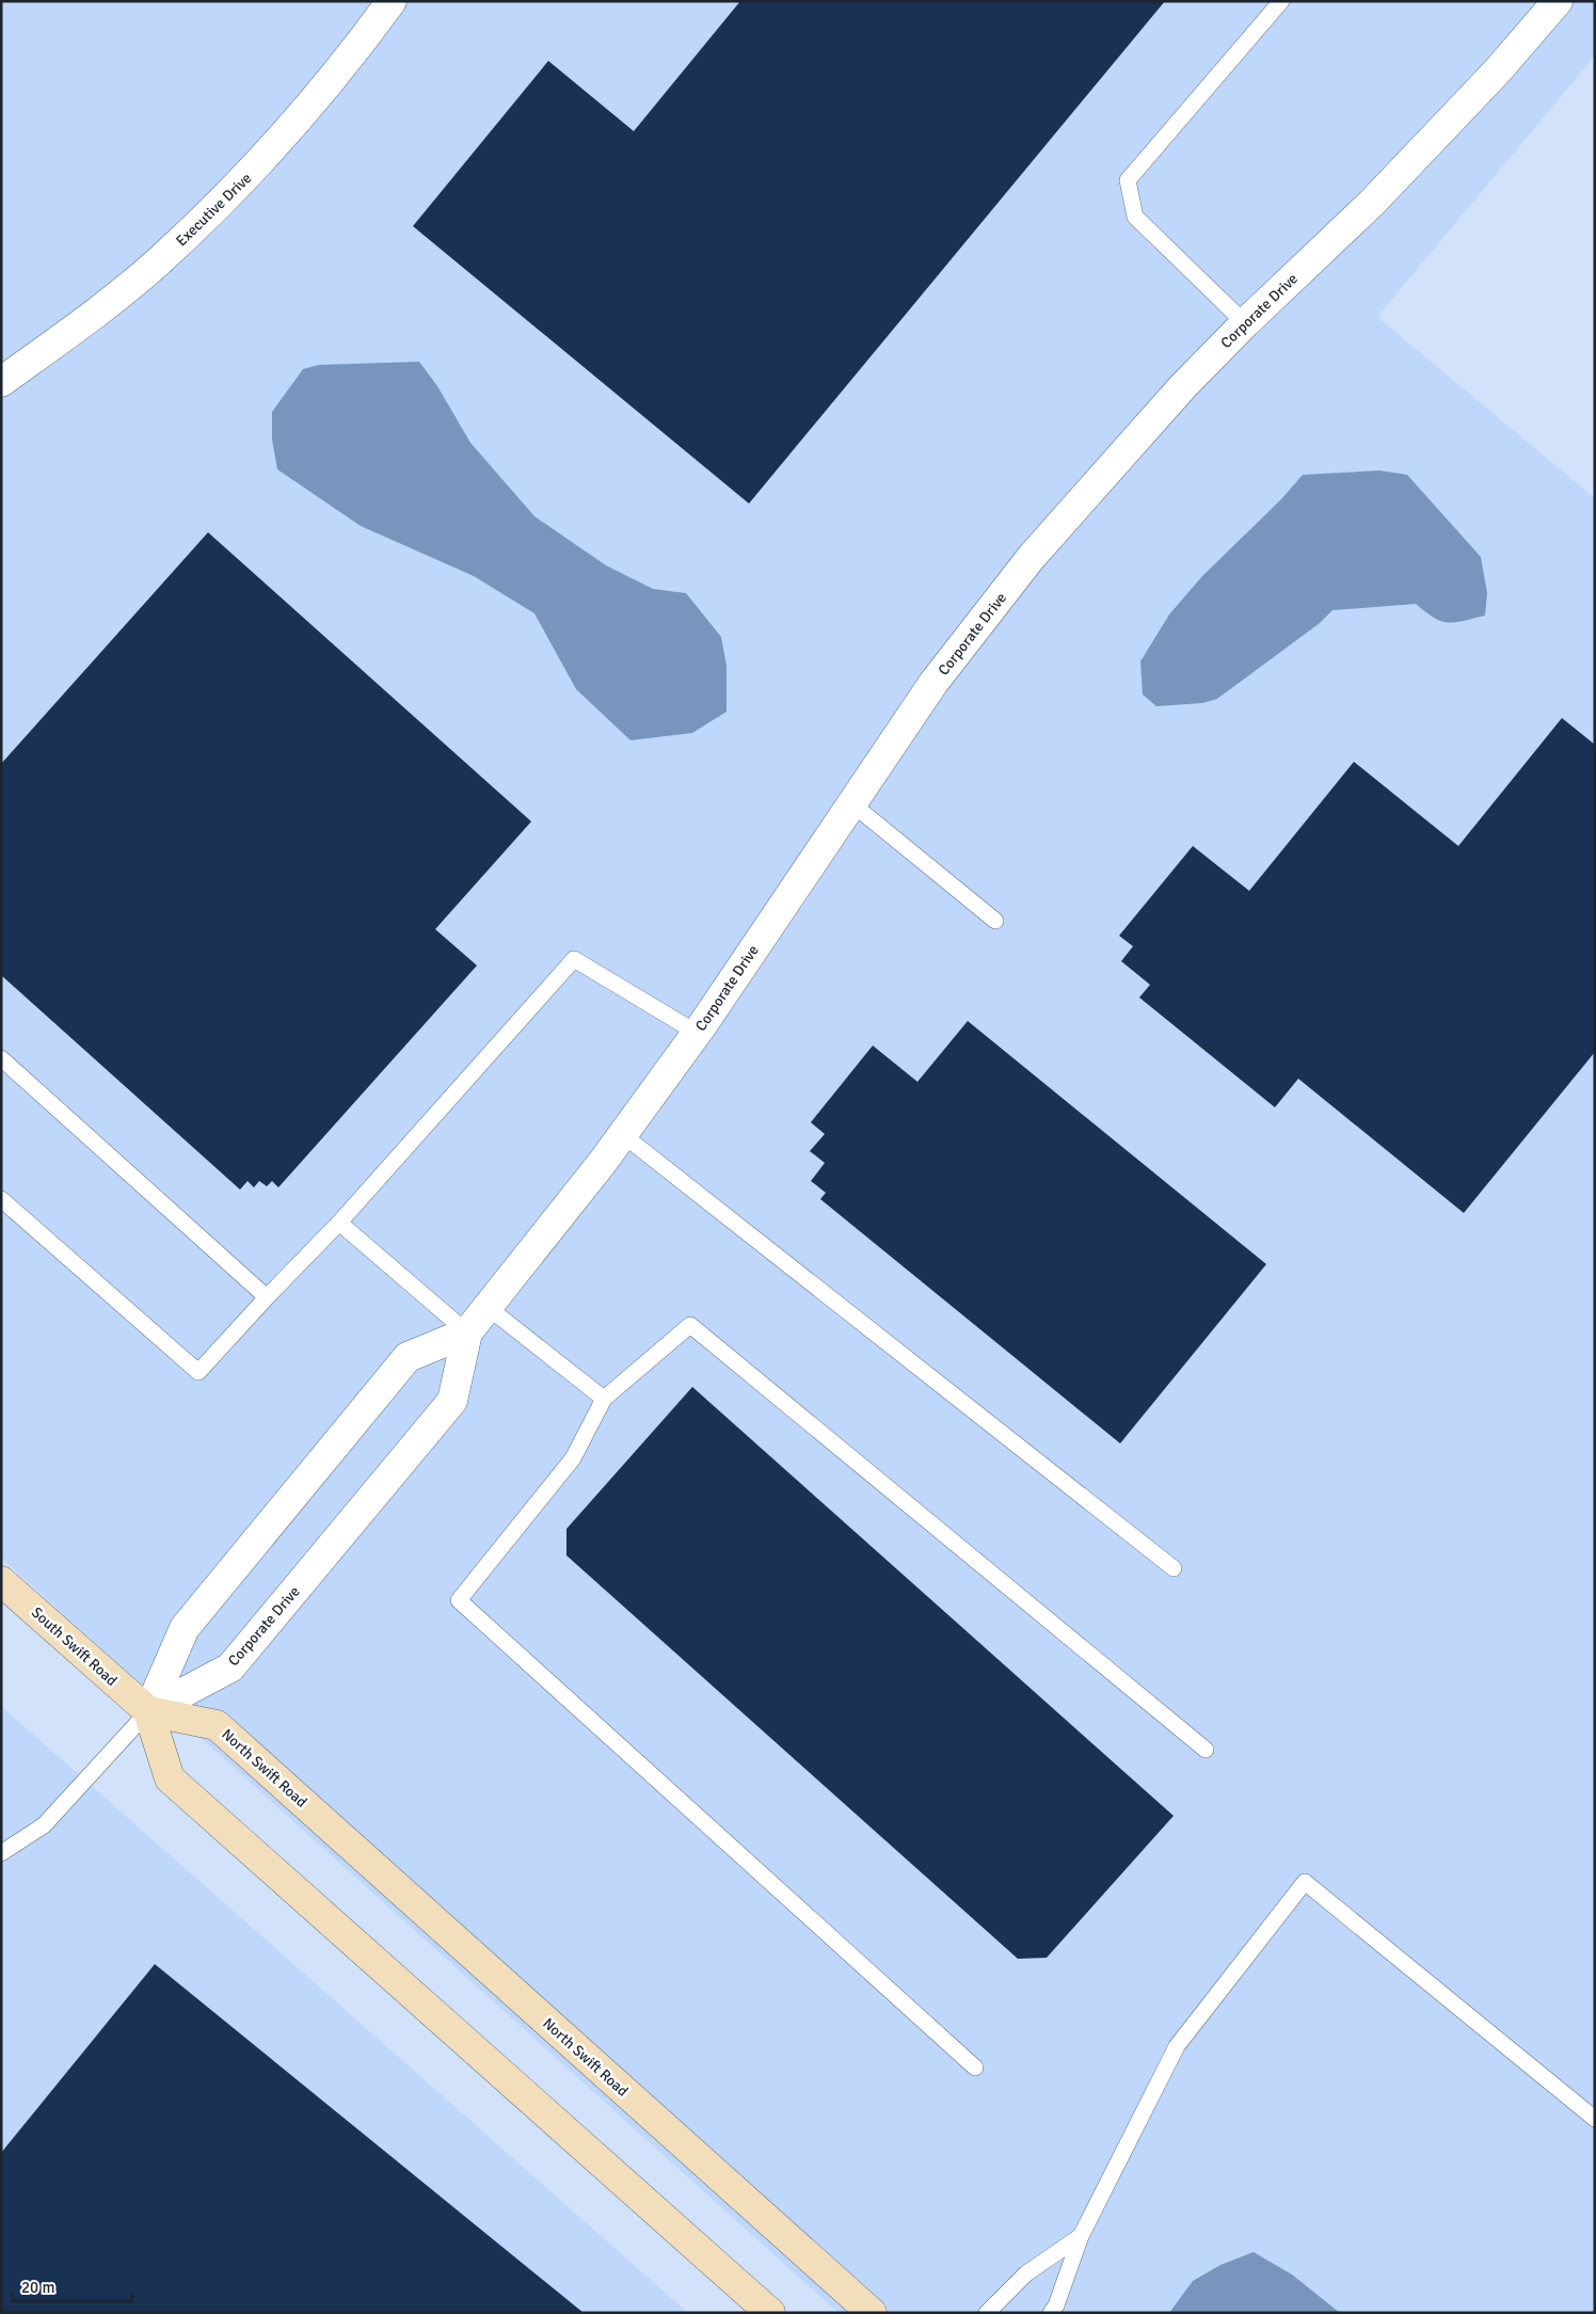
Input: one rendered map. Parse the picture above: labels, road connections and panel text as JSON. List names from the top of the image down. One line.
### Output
{"streets":{"street":["Executive Drive","Corporate Drive","South Swift Road","North Swift Road"]},"crossings":[["Corporate Drive","South Swift Road"],["Corporate Drive","North Swift Road"],["South Swift Road","North Swift Road"]],"scale_bar":"20 m"}
